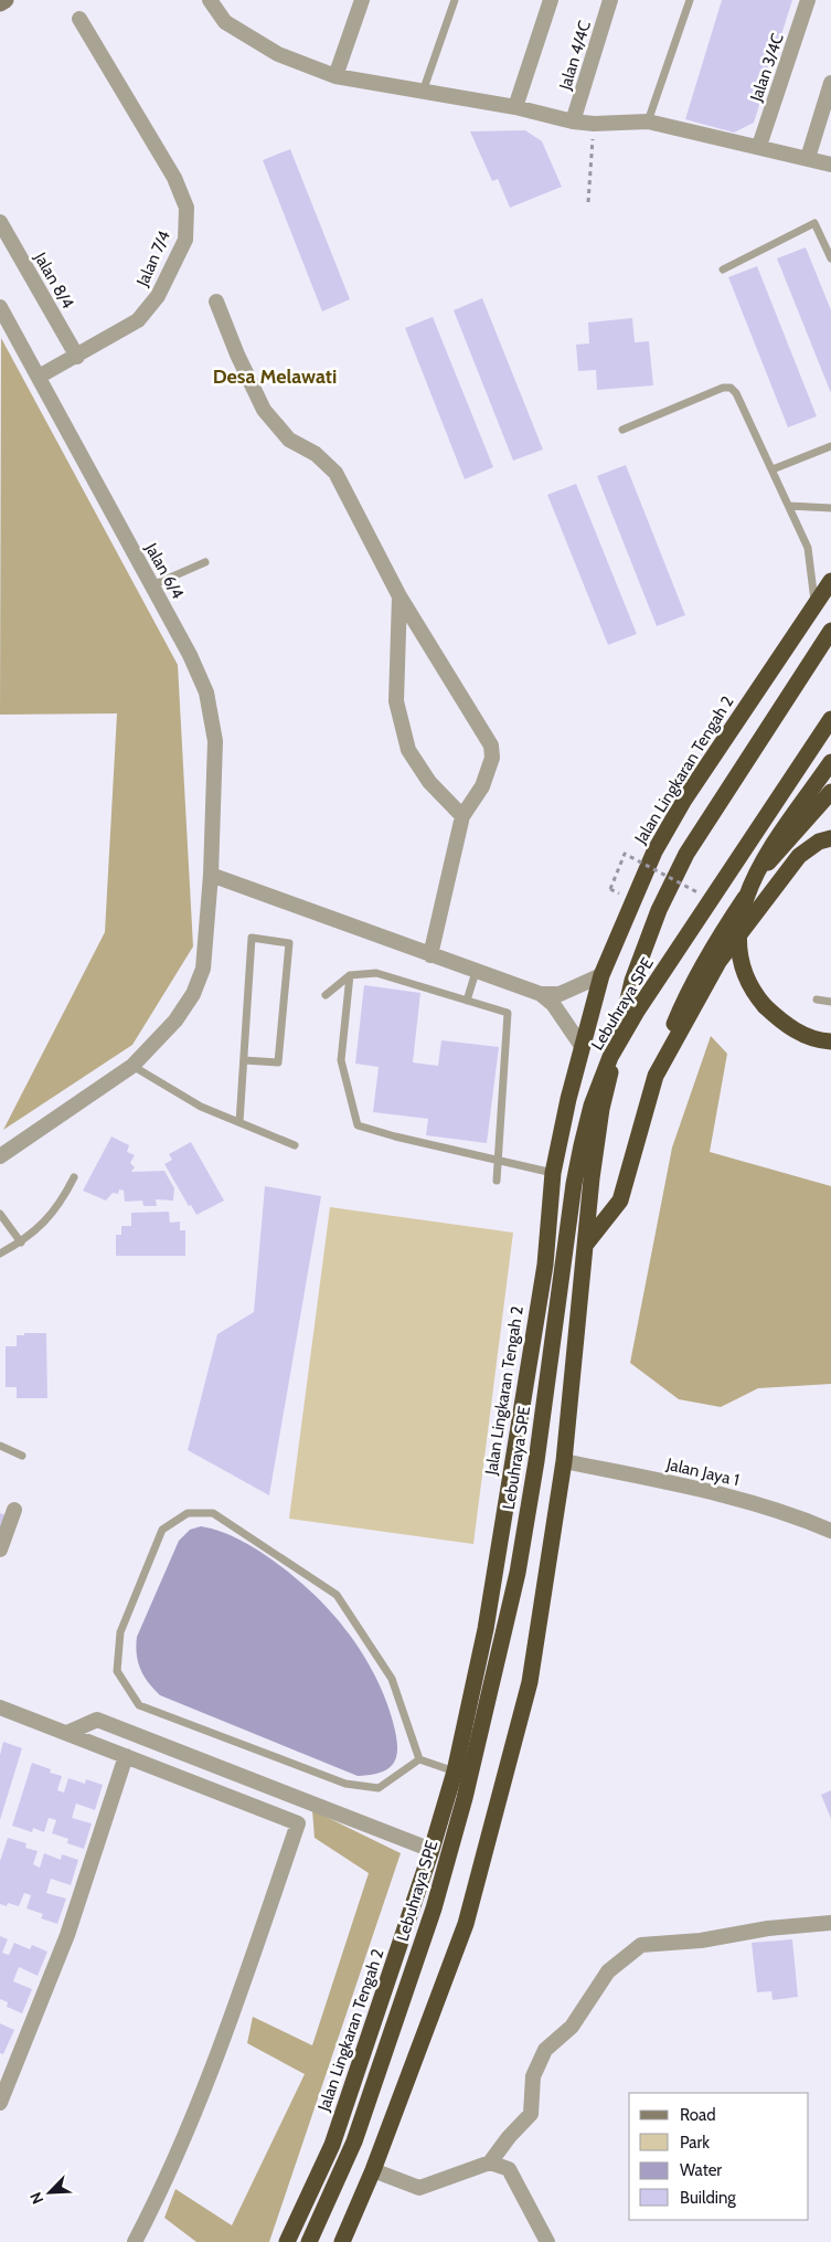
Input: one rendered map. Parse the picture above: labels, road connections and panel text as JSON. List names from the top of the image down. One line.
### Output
{"streets":{"highway":["Jalan Lingkaran Tengah 2","Lebuhraya SPE"],"street":["Jalan 4/4C","Jalan 3/4C","Jalan 7/4","Jalan 8/4","Jalan 6/4","Jalan Jaya 1"]},"crossings":[["Jalan 7/4","Jalan 8/4"],["Jalan 7/4","Jalan 6/4"]],"districts":["Desa Melawati"],"legend":["Road","Park","Water","Building"],"north":"bottom left"}
